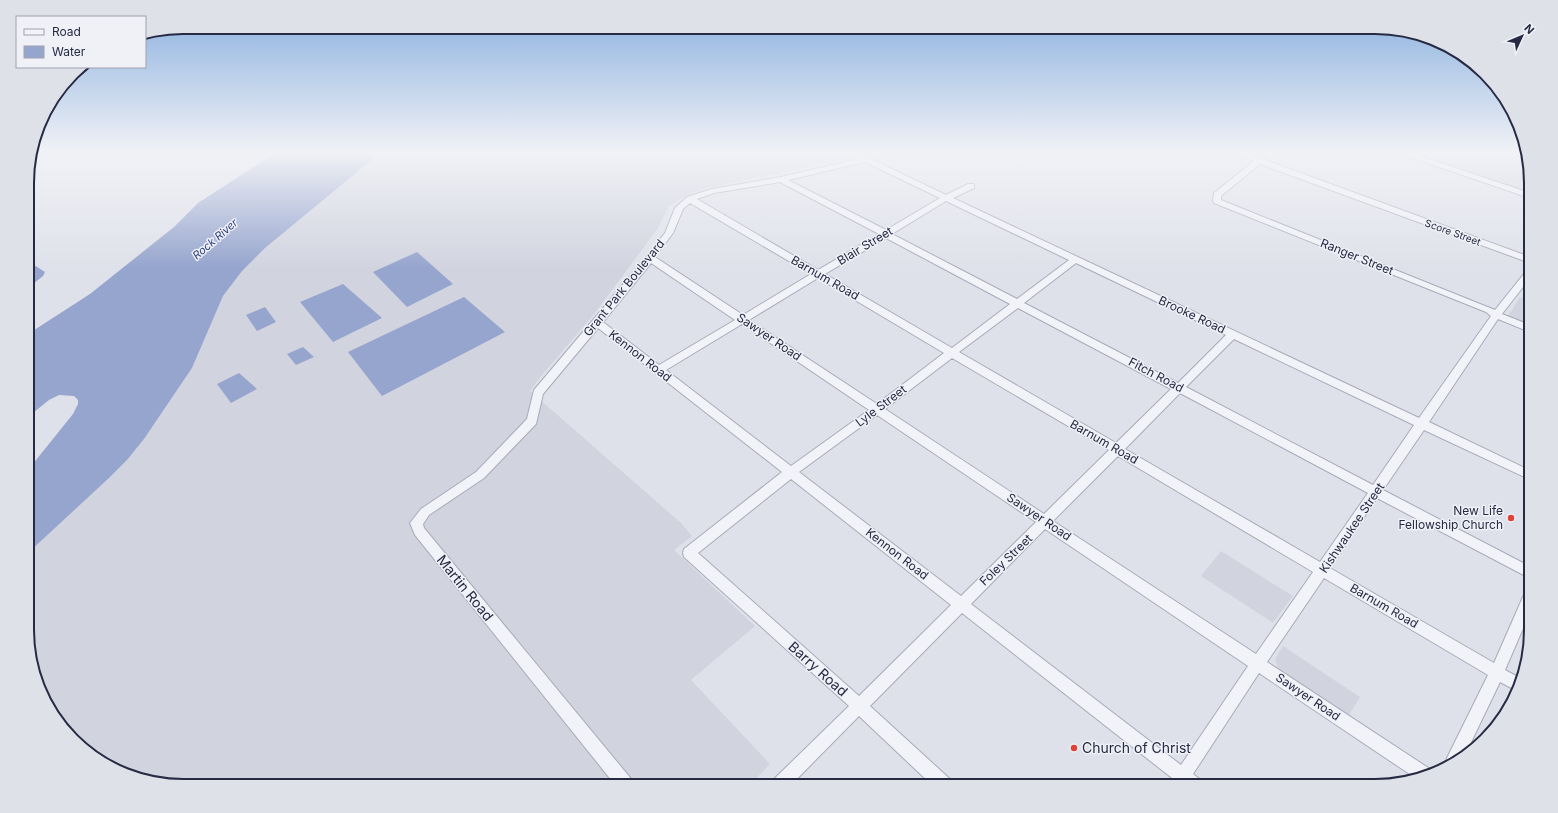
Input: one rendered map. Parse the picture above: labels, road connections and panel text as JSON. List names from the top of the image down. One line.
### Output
{"streets":{"street":["Score Street","Blair Street","Ranger Street","Barnum Road","Grant Park Boulevard","Brooke Road","Sawyer Road","Kennon Road","Fitch Road","Lyle Street","Kishwaukee Street","Foley Street","Martin Road","Barry Road"]},"crossings":[["Blair Street","Barnum Road"],["Blair Street","Brooke Road"],["Blair Street","Sawyer Road"],["Blair Street","Kennon Road"],["Blair Street","Fitch Road"],["Ranger Street","Kishwaukee Street"],["Barnum Road","Grant Park Boulevard"],["Barnum Road","Lyle Street"],["Barnum Road","Kishwaukee Street"],["Barnum Road","Foley Street"],["Grant Park Boulevard","Sawyer Road"],["Grant Park Boulevard","Kennon Road"],["Grant Park Boulevard","Martin Road"],["Brooke Road","Lyle Street"],["Brooke Road","Kishwaukee Street"],["Brooke Road","Foley Street"],["Sawyer Road","Lyle Street"],["Sawyer Road","Kishwaukee Street"],["Sawyer Road","Foley Street"],["Kennon Road","Lyle Street"],["Kennon Road","Foley Street"],["Fitch Road","Lyle Street"],["Fitch Road","Kishwaukee Street"],["Fitch Road","Foley Street"],["Lyle Street","Barry Road"],["Foley Street","Barry Road"]],"water":["Rock River"],"places":["New Life Fellowship Church","Church of Christ"],"legend":["Road","Water"],"north":"top right"}
